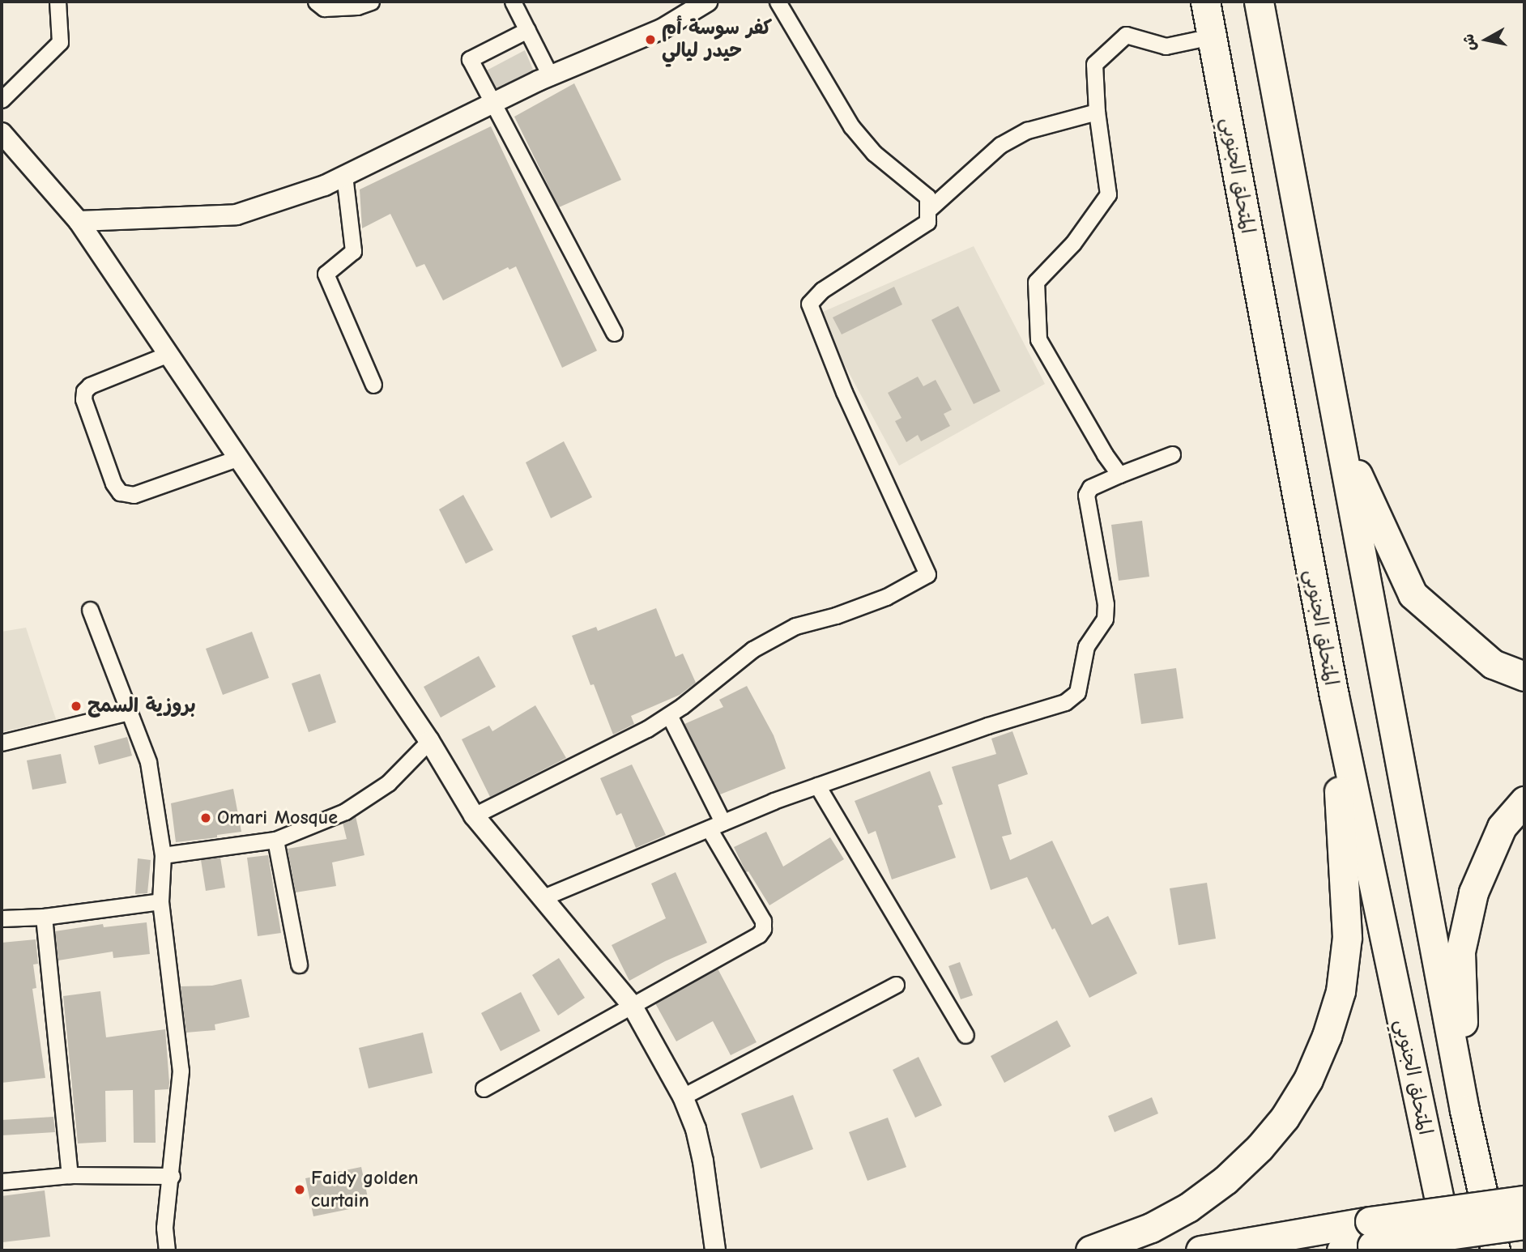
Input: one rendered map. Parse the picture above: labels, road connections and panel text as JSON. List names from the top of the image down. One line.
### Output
{"streets":{"highway":["المتحلق الجنوبي"]},"places":["كفر سوسة أم حيدر ليالي","بروزية السمح","Omari Mosque","Faidy golden curtain"],"north":"left"}
